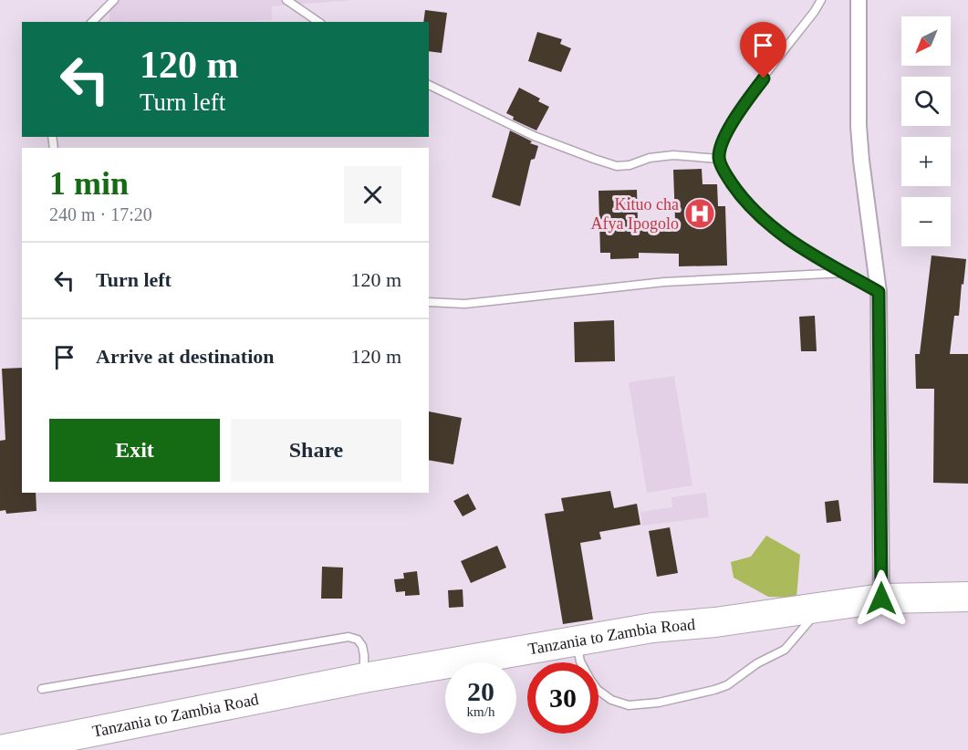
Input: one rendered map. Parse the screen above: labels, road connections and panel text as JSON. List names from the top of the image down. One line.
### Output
{"streets":{"highway":["Tanzania to Zambia Road"]},"places":{"hospital":["Kituo cha Afya Ipogolo"]},"north":"bottom left","page":{"map_buttons":["+","−"],"turn":["120 m","Turn left"],"heading":["1 min","240 m · 17:20"],"list":[{"name":"Turn left","value":"120 m"},{"name":"Arrive at destination","value":"120 m"}],"buttons":["Exit","Share"],"speed":"20 km/h","limit":"30"}}
